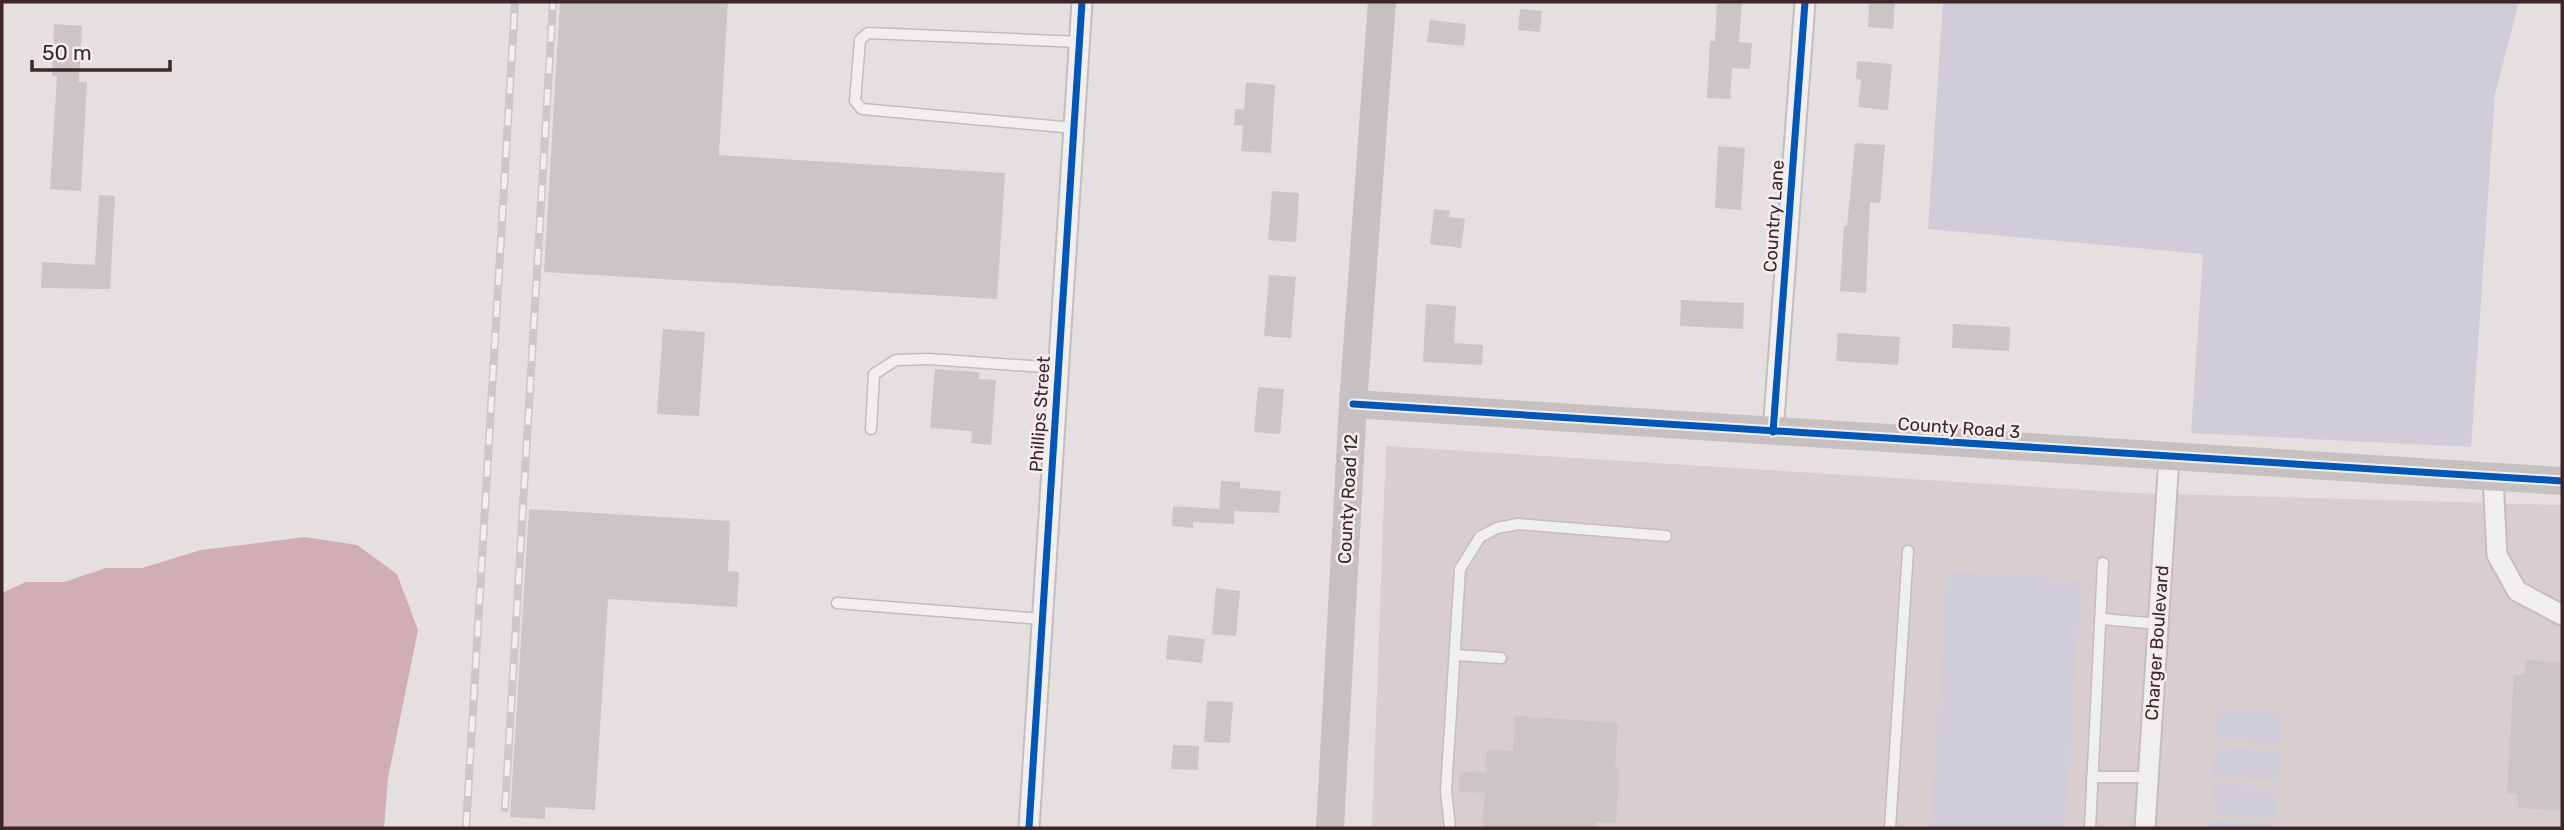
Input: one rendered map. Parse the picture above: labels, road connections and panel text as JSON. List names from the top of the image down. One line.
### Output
{"streets":{"street":["Country Lane","Phillips Street","County Road 3","County Road 12","Charger Boulevard"]},"crossings":[["Country Lane","County Road 3"],["County Road 3","County Road 12"],["County Road 3","Charger Boulevard"]],"scale_bar":"50 m"}
